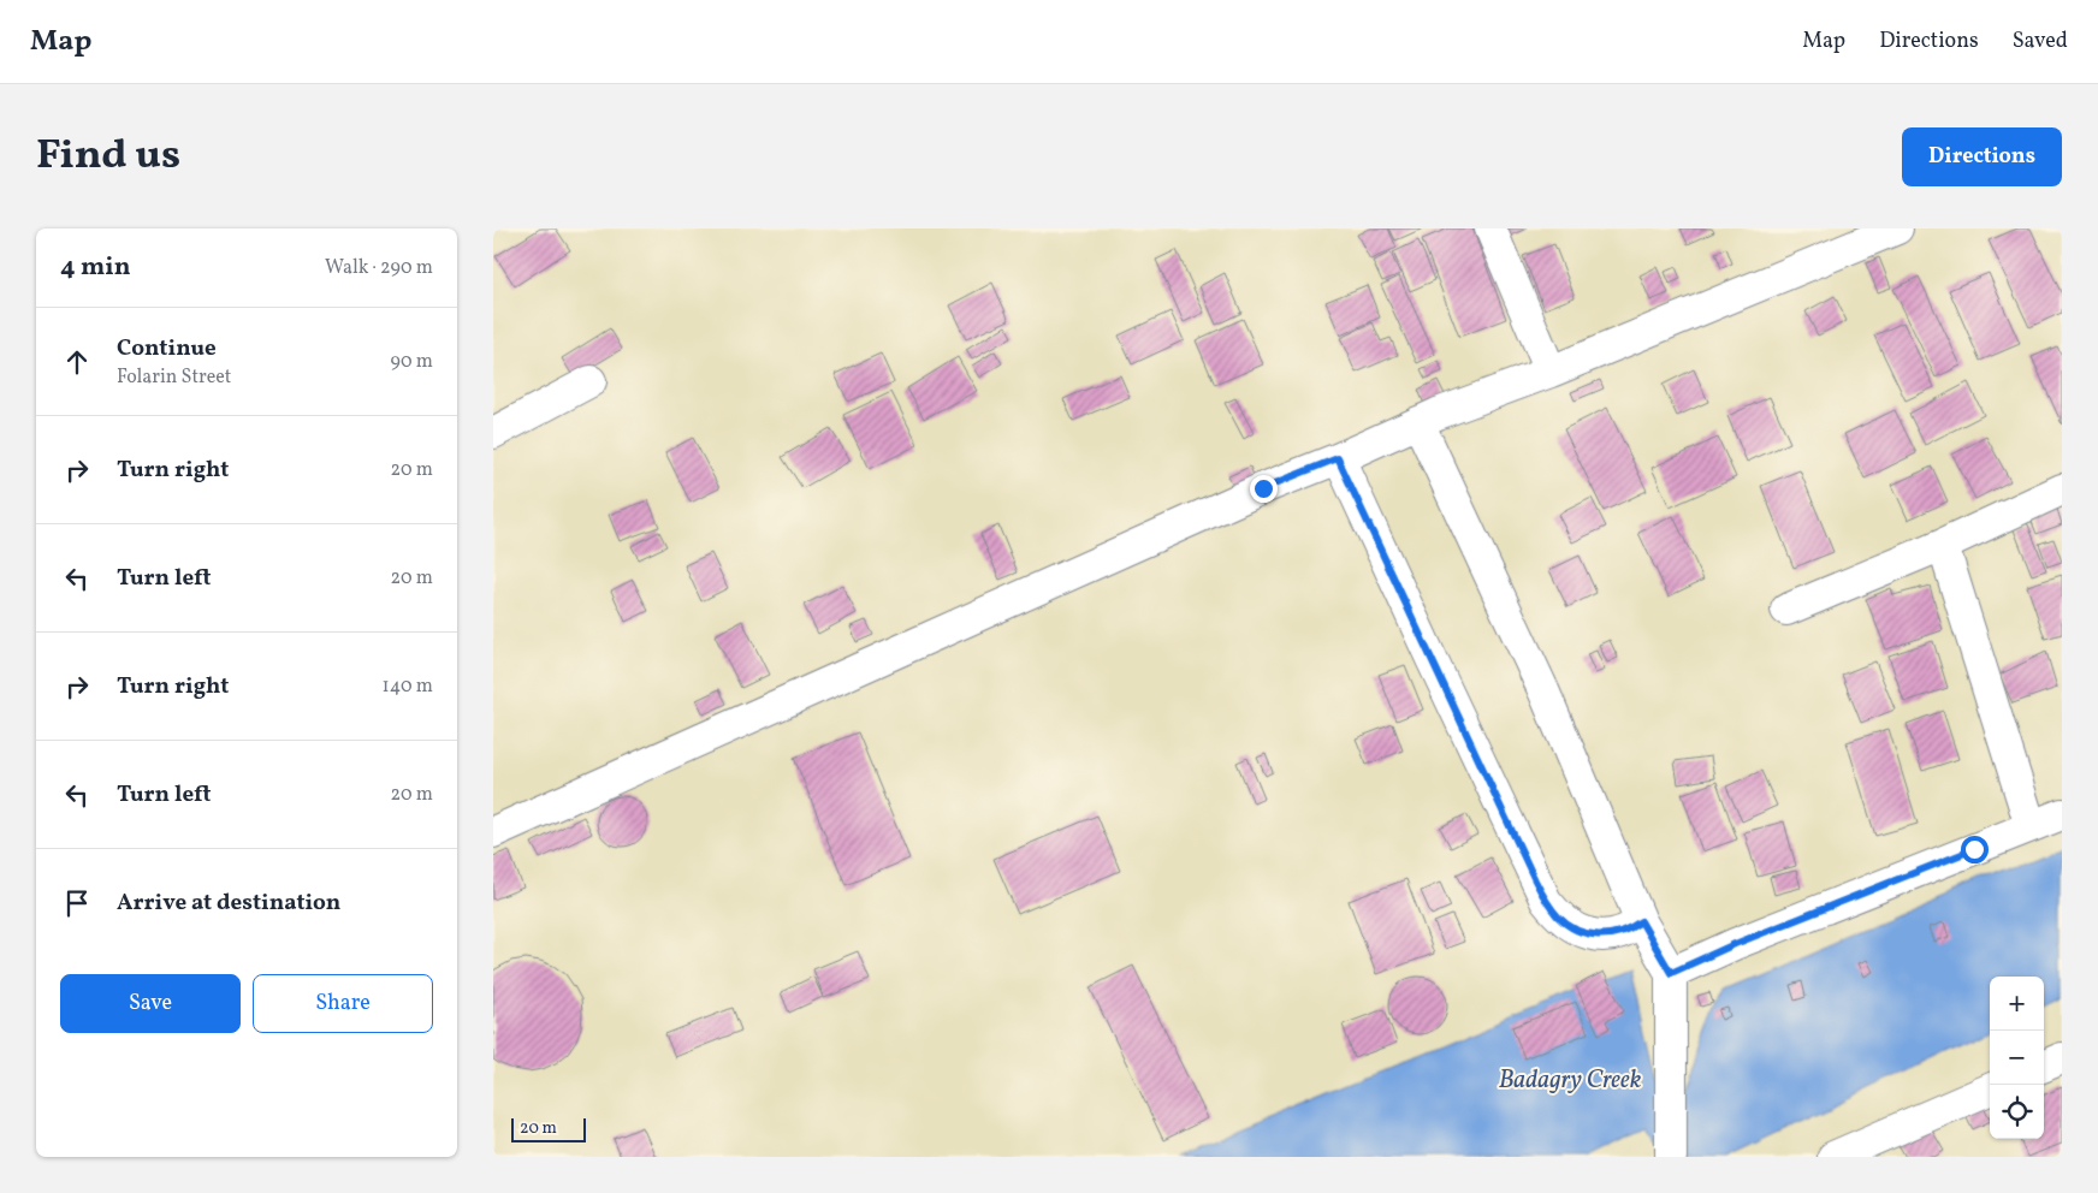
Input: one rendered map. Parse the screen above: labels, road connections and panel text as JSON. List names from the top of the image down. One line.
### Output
{"water":["Badagry Creek"],"scale_bar":"20 m","page":{"header":"Map","nav":["Map","Directions","Saved"],"title":"Find us","buttons":["Directions",["Save","Share"]],"heading":["4 min","Walk · 290 m"],"list":[["Continue","Folarin Street","90 m"],["Turn right","20 m"],["Turn left","20 m"],["Turn right","140 m"],["Turn left","20 m"],"Arrive at destination"],"map_buttons":["+","−"],"scale":"20 m"}}
